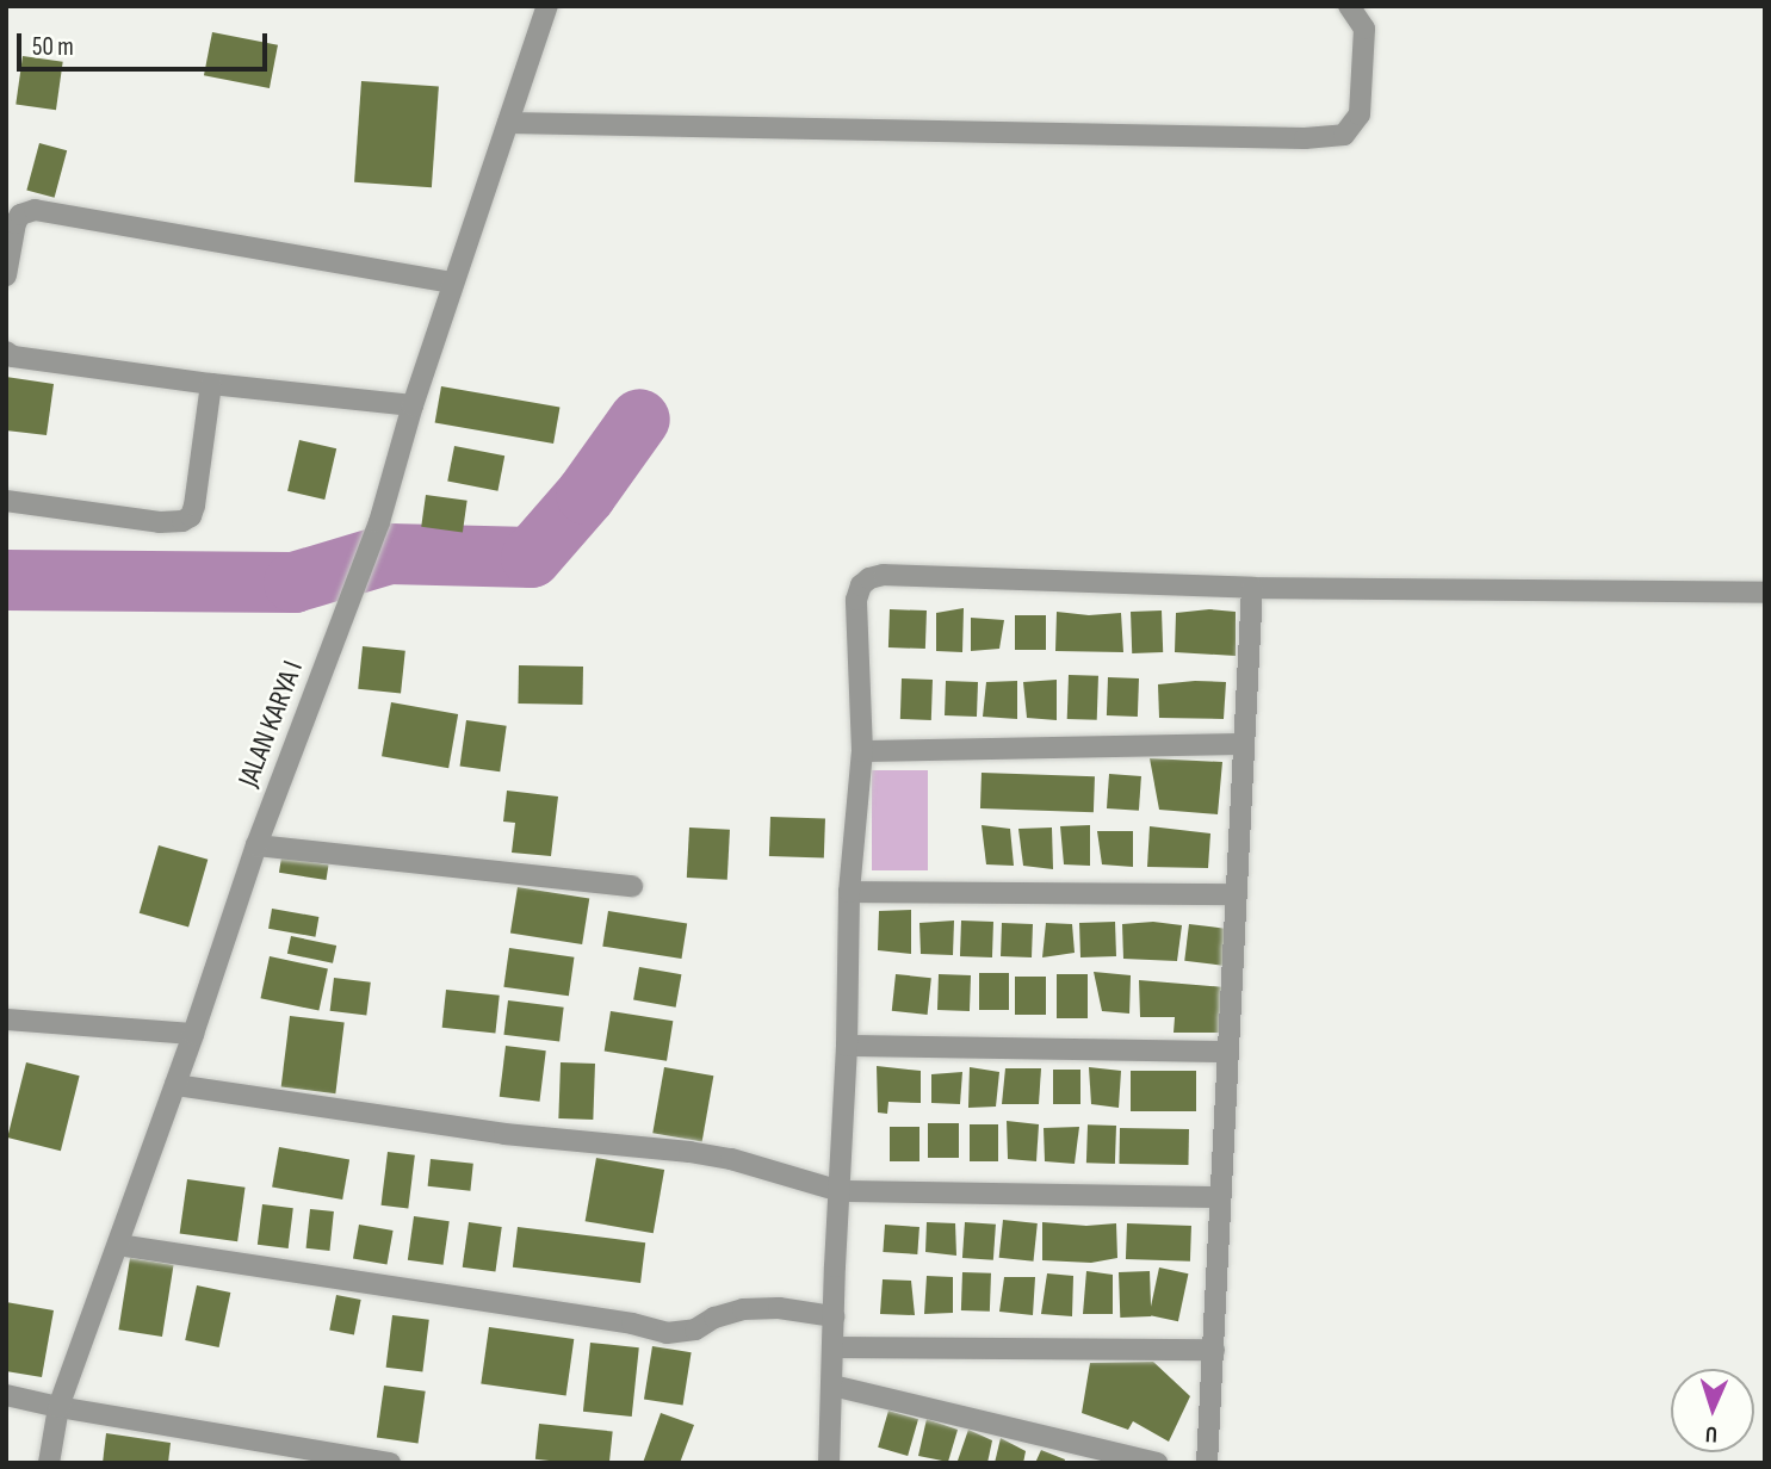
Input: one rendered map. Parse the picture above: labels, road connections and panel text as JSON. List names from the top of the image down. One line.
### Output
{"streets":{"street":["JALAN KARYA I"]},"scale_bar":"50 m","north":"bottom"}
